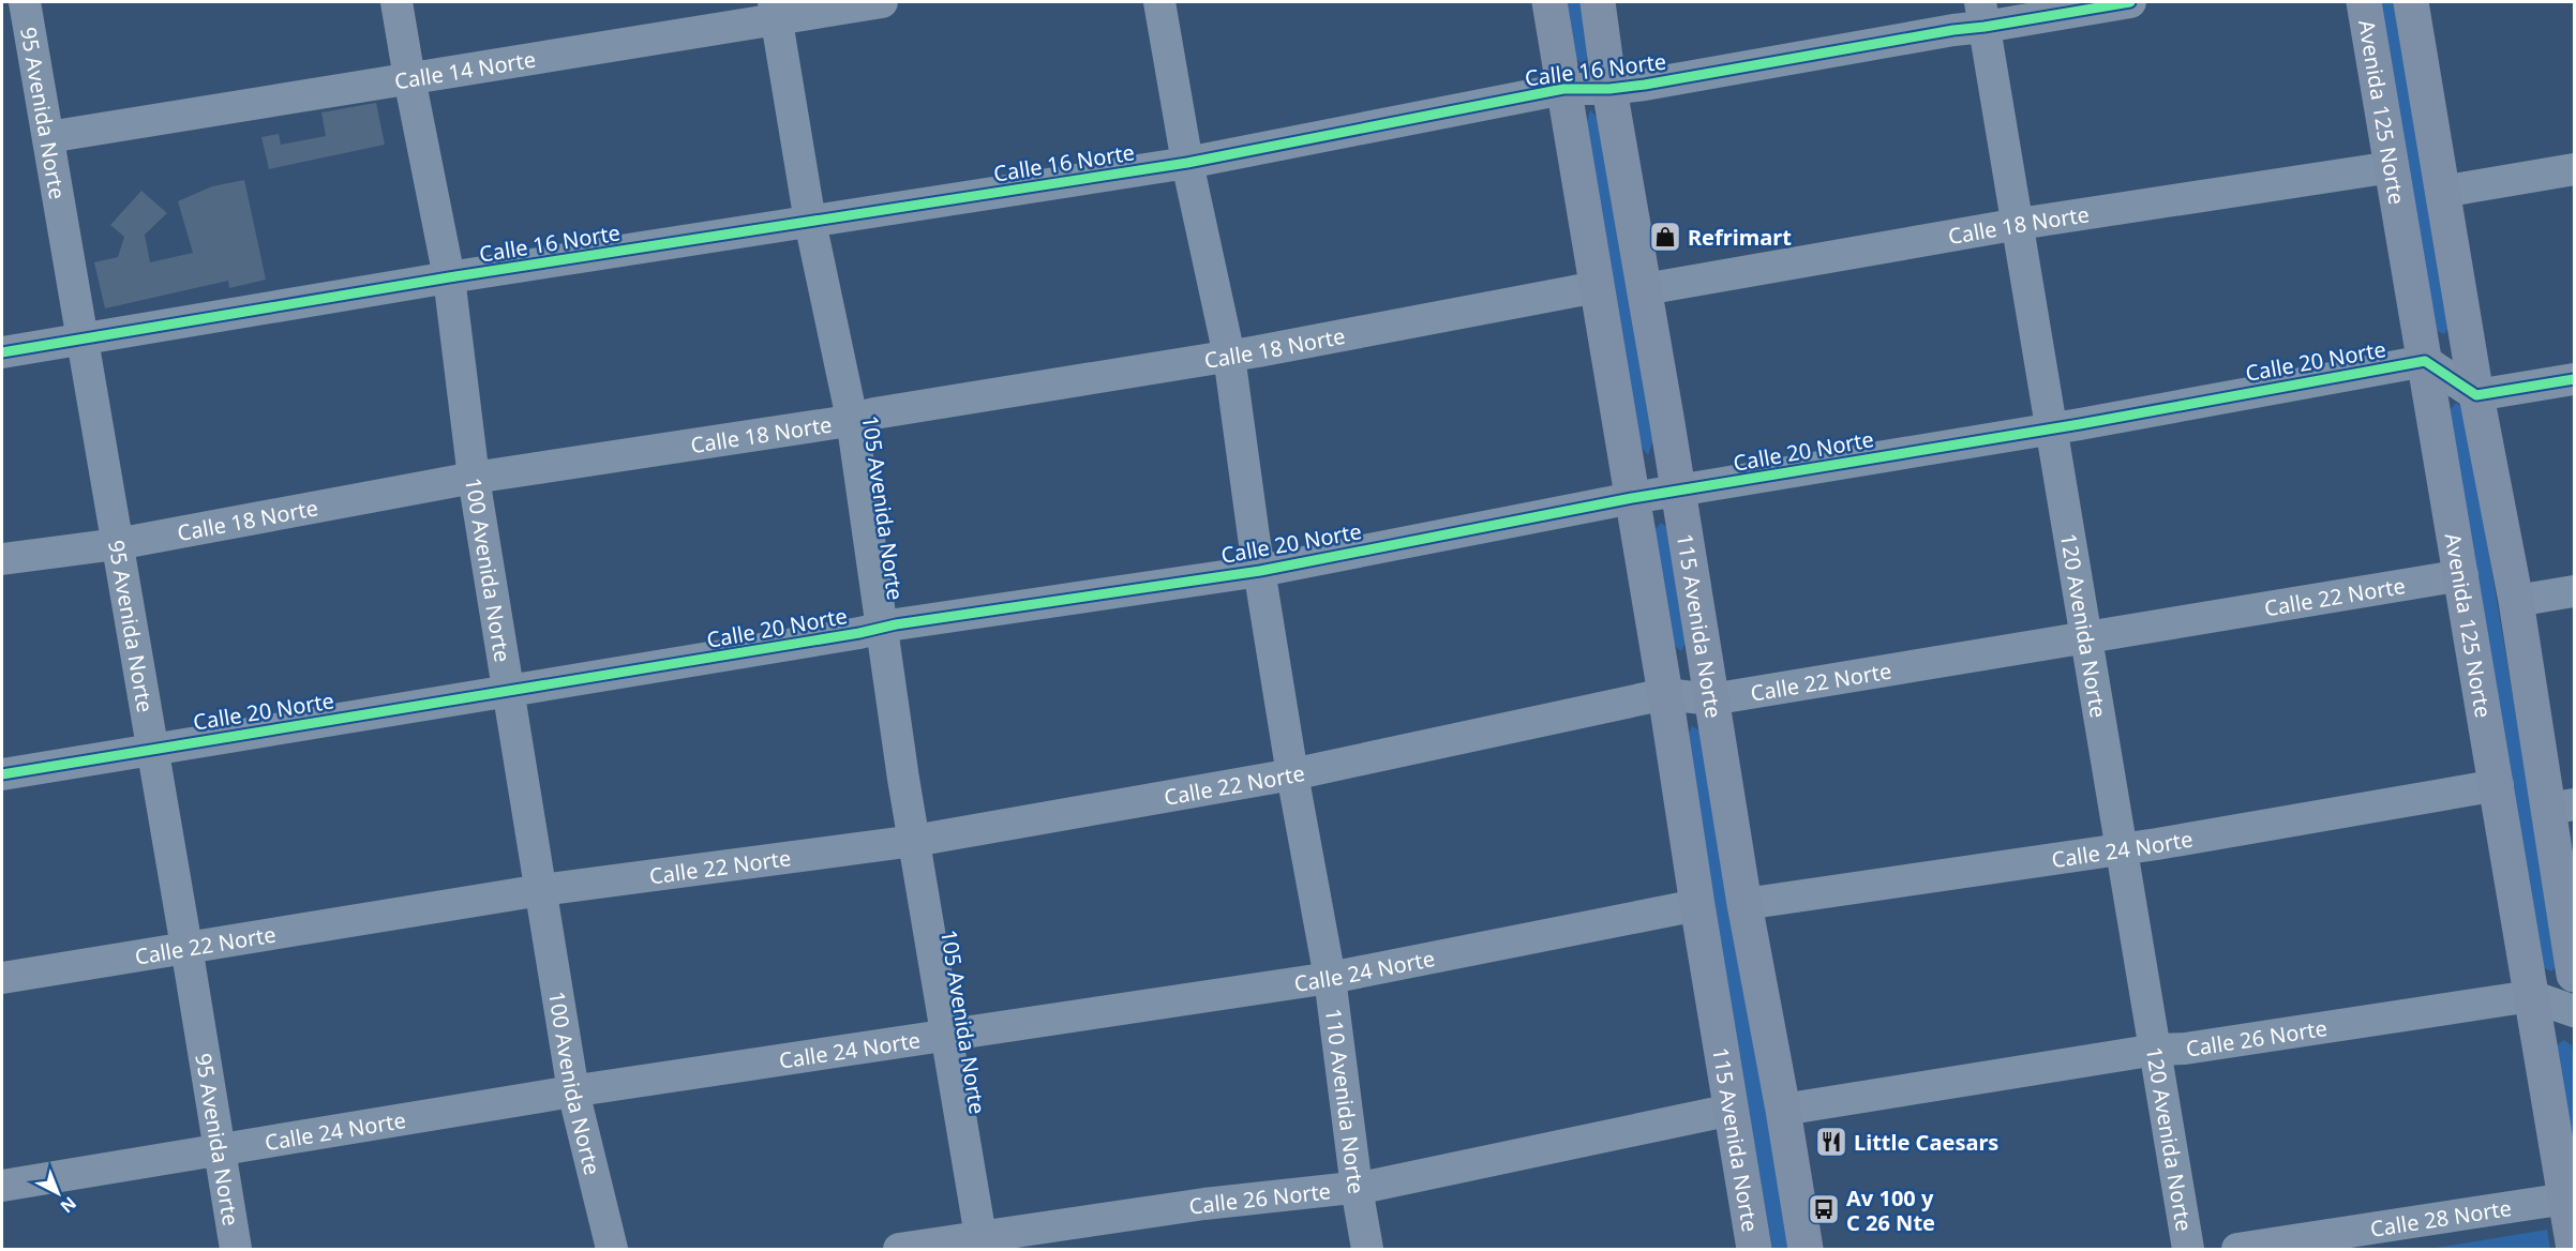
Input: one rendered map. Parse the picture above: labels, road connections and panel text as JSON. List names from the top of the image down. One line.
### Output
{"streets":{"main road":["Avenida 125 Norte","115 Avenida Norte"],"street":["Calle 14 Norte","Calle 16 Norte","95 Avenida Norte","Calle 18 Norte","Calle 20 Norte","105 Avenida Norte","100 Avenida Norte","Calle 22 Norte","120 Avenida Norte","Calle 24 Norte","Calle 26 Norte","110 Avenida Norte","Calle 28 Norte"]},"crossings":[["Calle 14 Norte","95 Avenida Norte"],["Calle 14 Norte","105 Avenida Norte"],["Calle 14 Norte","100 Avenida Norte"],["Calle 16 Norte","95 Avenida Norte"],["Calle 16 Norte","105 Avenida Norte"],["Calle 16 Norte","100 Avenida Norte"],["Calle 16 Norte","115 Avenida Norte"],["Calle 16 Norte","120 Avenida Norte"],["Calle 16 Norte","110 Avenida Norte"],["95 Avenida Norte","Calle 18 Norte"],["95 Avenida Norte","Calle 20 Norte"],["95 Avenida Norte","Calle 22 Norte"],["95 Avenida Norte","Calle 24 Norte"],["Avenida 125 Norte","Calle 18 Norte"],["Avenida 125 Norte","Calle 20 Norte"],["Avenida 125 Norte","Calle 22 Norte"],["Avenida 125 Norte","Calle 24 Norte"],["Avenida 125 Norte","Calle 26 Norte"],["Avenida 125 Norte","Calle 28 Norte"],["Calle 18 Norte","105 Avenida Norte"],["Calle 18 Norte","100 Avenida Norte"],["Calle 18 Norte","115 Avenida Norte"],["Calle 18 Norte","120 Avenida Norte"],["Calle 18 Norte","110 Avenida Norte"],["Calle 20 Norte","105 Avenida Norte"],["Calle 20 Norte","100 Avenida Norte"],["Calle 20 Norte","115 Avenida Norte"],["Calle 20 Norte","120 Avenida Norte"],["Calle 20 Norte","110 Avenida Norte"],["105 Avenida Norte","Calle 22 Norte"],["105 Avenida Norte","Calle 24 Norte"],["105 Avenida Norte","Calle 26 Norte"],["100 Avenida Norte","Calle 22 Norte"],["100 Avenida Norte","Calle 24 Norte"],["Calle 22 Norte","115 Avenida Norte"],["Calle 22 Norte","120 Avenida Norte"],["Calle 22 Norte","110 Avenida Norte"],["115 Avenida Norte","Calle 24 Norte"],["115 Avenida Norte","Calle 26 Norte"],["120 Avenida Norte","Calle 24 Norte"],["120 Avenida Norte","Calle 26 Norte"],["Calle 24 Norte","110 Avenida Norte"],["Calle 26 Norte","110 Avenida Norte"]],"places":{"shop":["Refrimart"],"restaurant":["Little Caesars"],"bus stop":["Av 100 y C 26 Nte"]},"north":"bottom right"}
